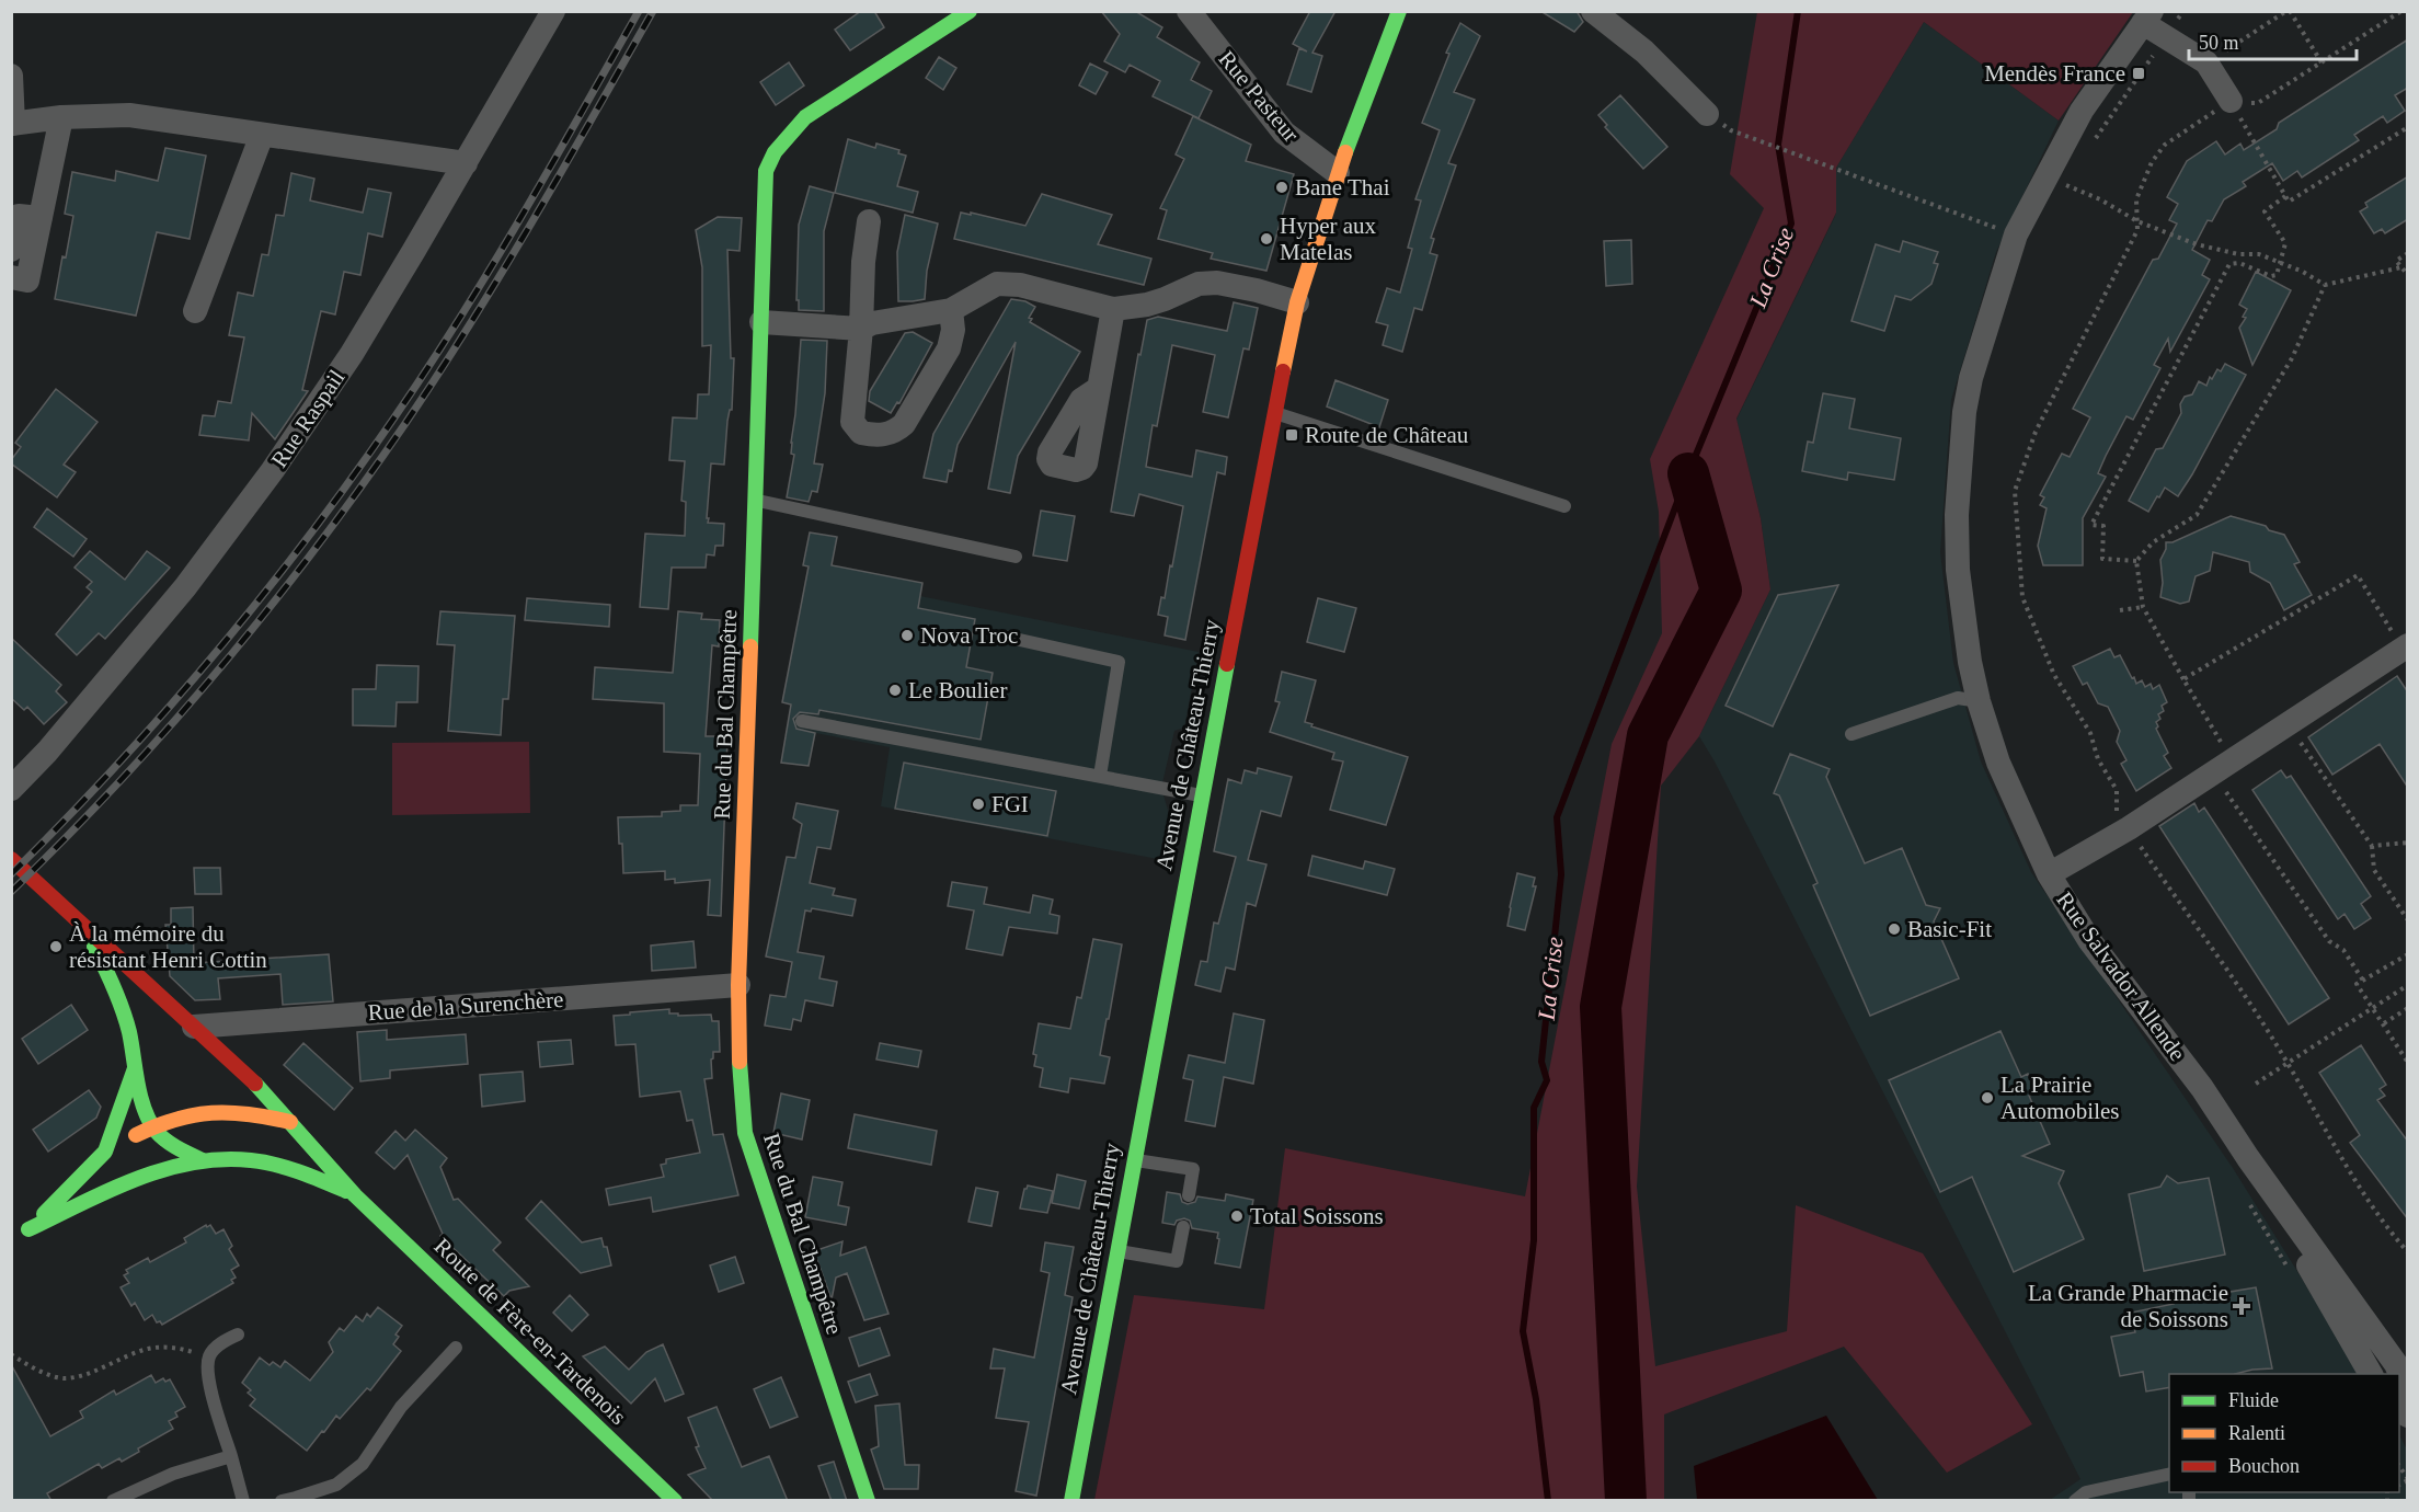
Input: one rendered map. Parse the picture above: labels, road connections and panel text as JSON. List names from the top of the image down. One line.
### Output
{"streets":{"main road":["Rue du Bal Champêtre","Avenue de Château-Thierry","Route de Fère-en-Tardenois"],"street":["Rue Pasteur","Rue Raspail","Rue Salvador Allende","Rue de la Surenchère"]},"crossings":[["Rue Pasteur","Avenue de Château-Thierry"],["Rue du Bal Champêtre","Rue de la Surenchère"],["Rue de la Surenchère","Route de Fère-en-Tardenois"]],"water":["La Crise"],"places":{"transit":["Mendès France","Route de Château"],"other":["Bane Thai","Hyper aux Matelas","Nova Troc","Le Boulier","FGI","Basic-Fit","À la mémoire du résistant Henri Cottin","La Prairie Automobiles","Total Soissons"],"health":["La Grande Pharmacie de Soissons"]},"legend":["Fluide","Ralenti","Bouchon"],"scale_bar":"50 m"}
